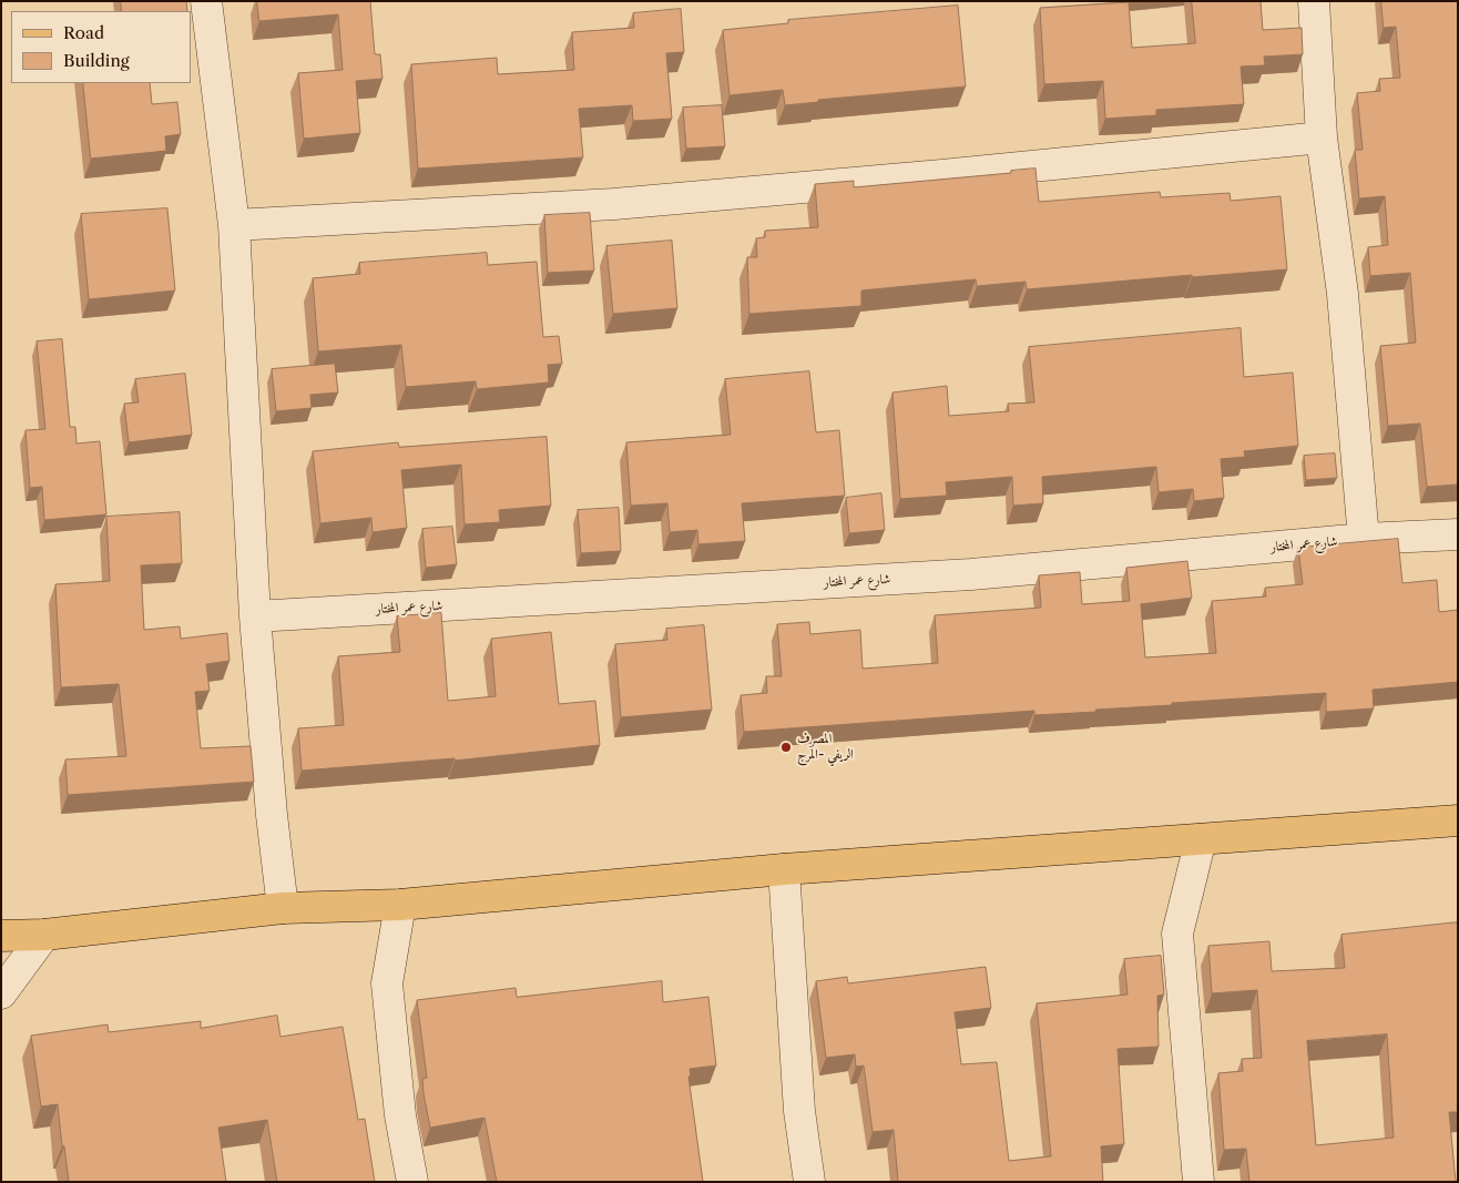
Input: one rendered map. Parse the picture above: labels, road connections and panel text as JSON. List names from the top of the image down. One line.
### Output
{"streets":{"street":["شارع عمر المختار"]},"places":["المصرف الريفي -المرج"],"legend":["Road","Building"]}
